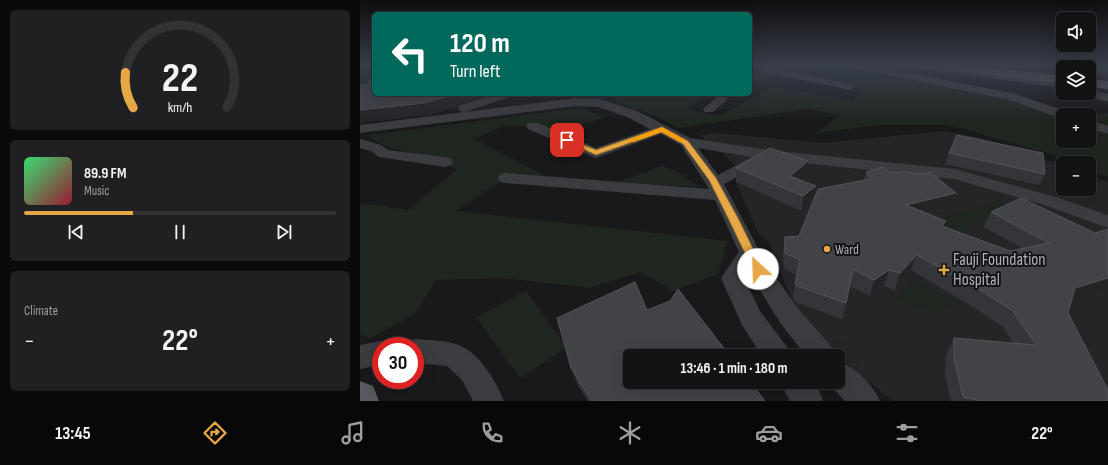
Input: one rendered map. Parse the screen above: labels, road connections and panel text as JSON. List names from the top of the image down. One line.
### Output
{"places":{"other":["Ward"],"health":["Fauji Foundation Hospital"]},"page":{"map_buttons":["+","−"],"turn":["120 m","Turn left"],"song":["89.9 FM","Music"],"tile":"Climate","heat":["−","22°","+"],"limit":"30","trip":"13:46 · 1 min · 180 m","tabs":["13:45","22°"],"gauge":["22","km/h"]}}
